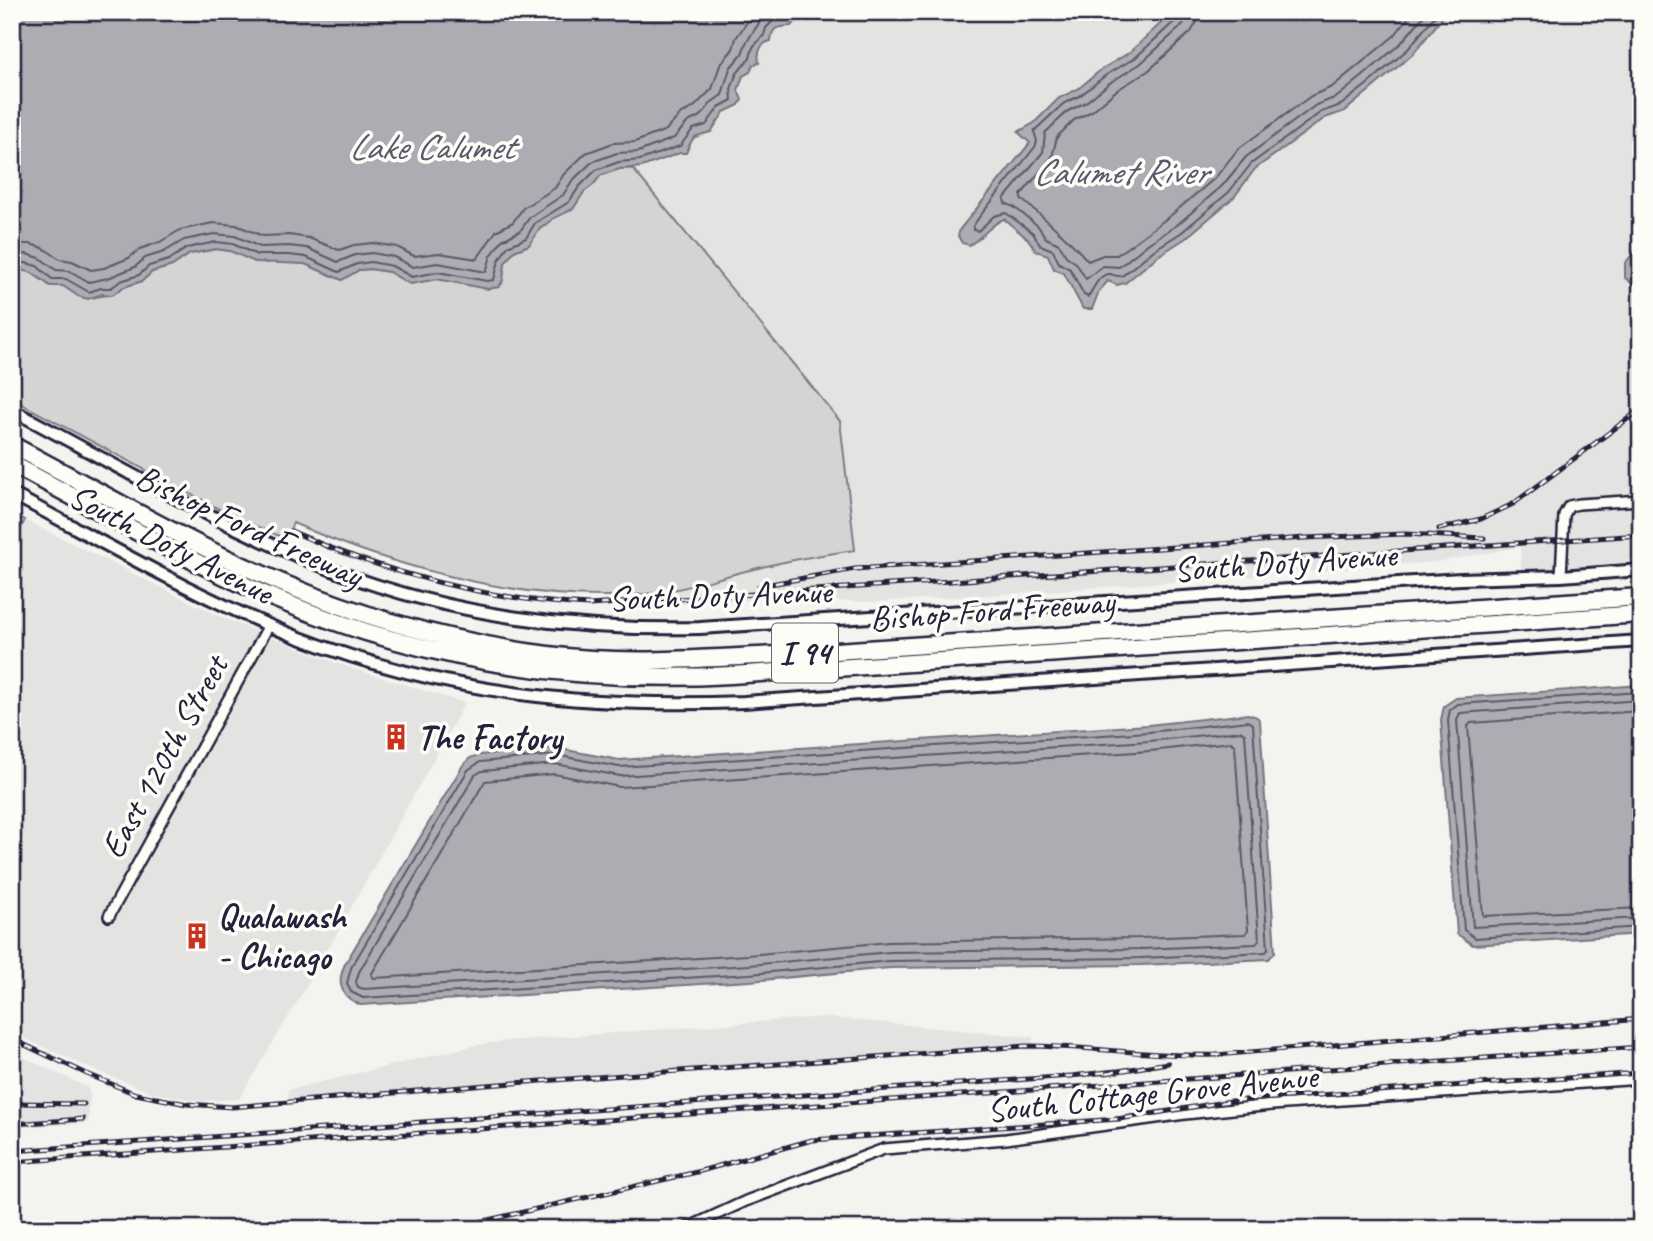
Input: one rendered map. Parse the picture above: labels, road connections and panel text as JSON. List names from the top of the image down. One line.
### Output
{"streets":{"highway":["Bishop Ford Freeway","I 94"],"street":["South Doty Avenue","East 120th Street","South Cottage Grove Avenue"]},"crossings":[["South Doty Avenue","East 120th Street"]],"water":["Lake Calumet","Calumet River"],"places":{"building":["The Factory","Qualawash - Chicago"]}}
